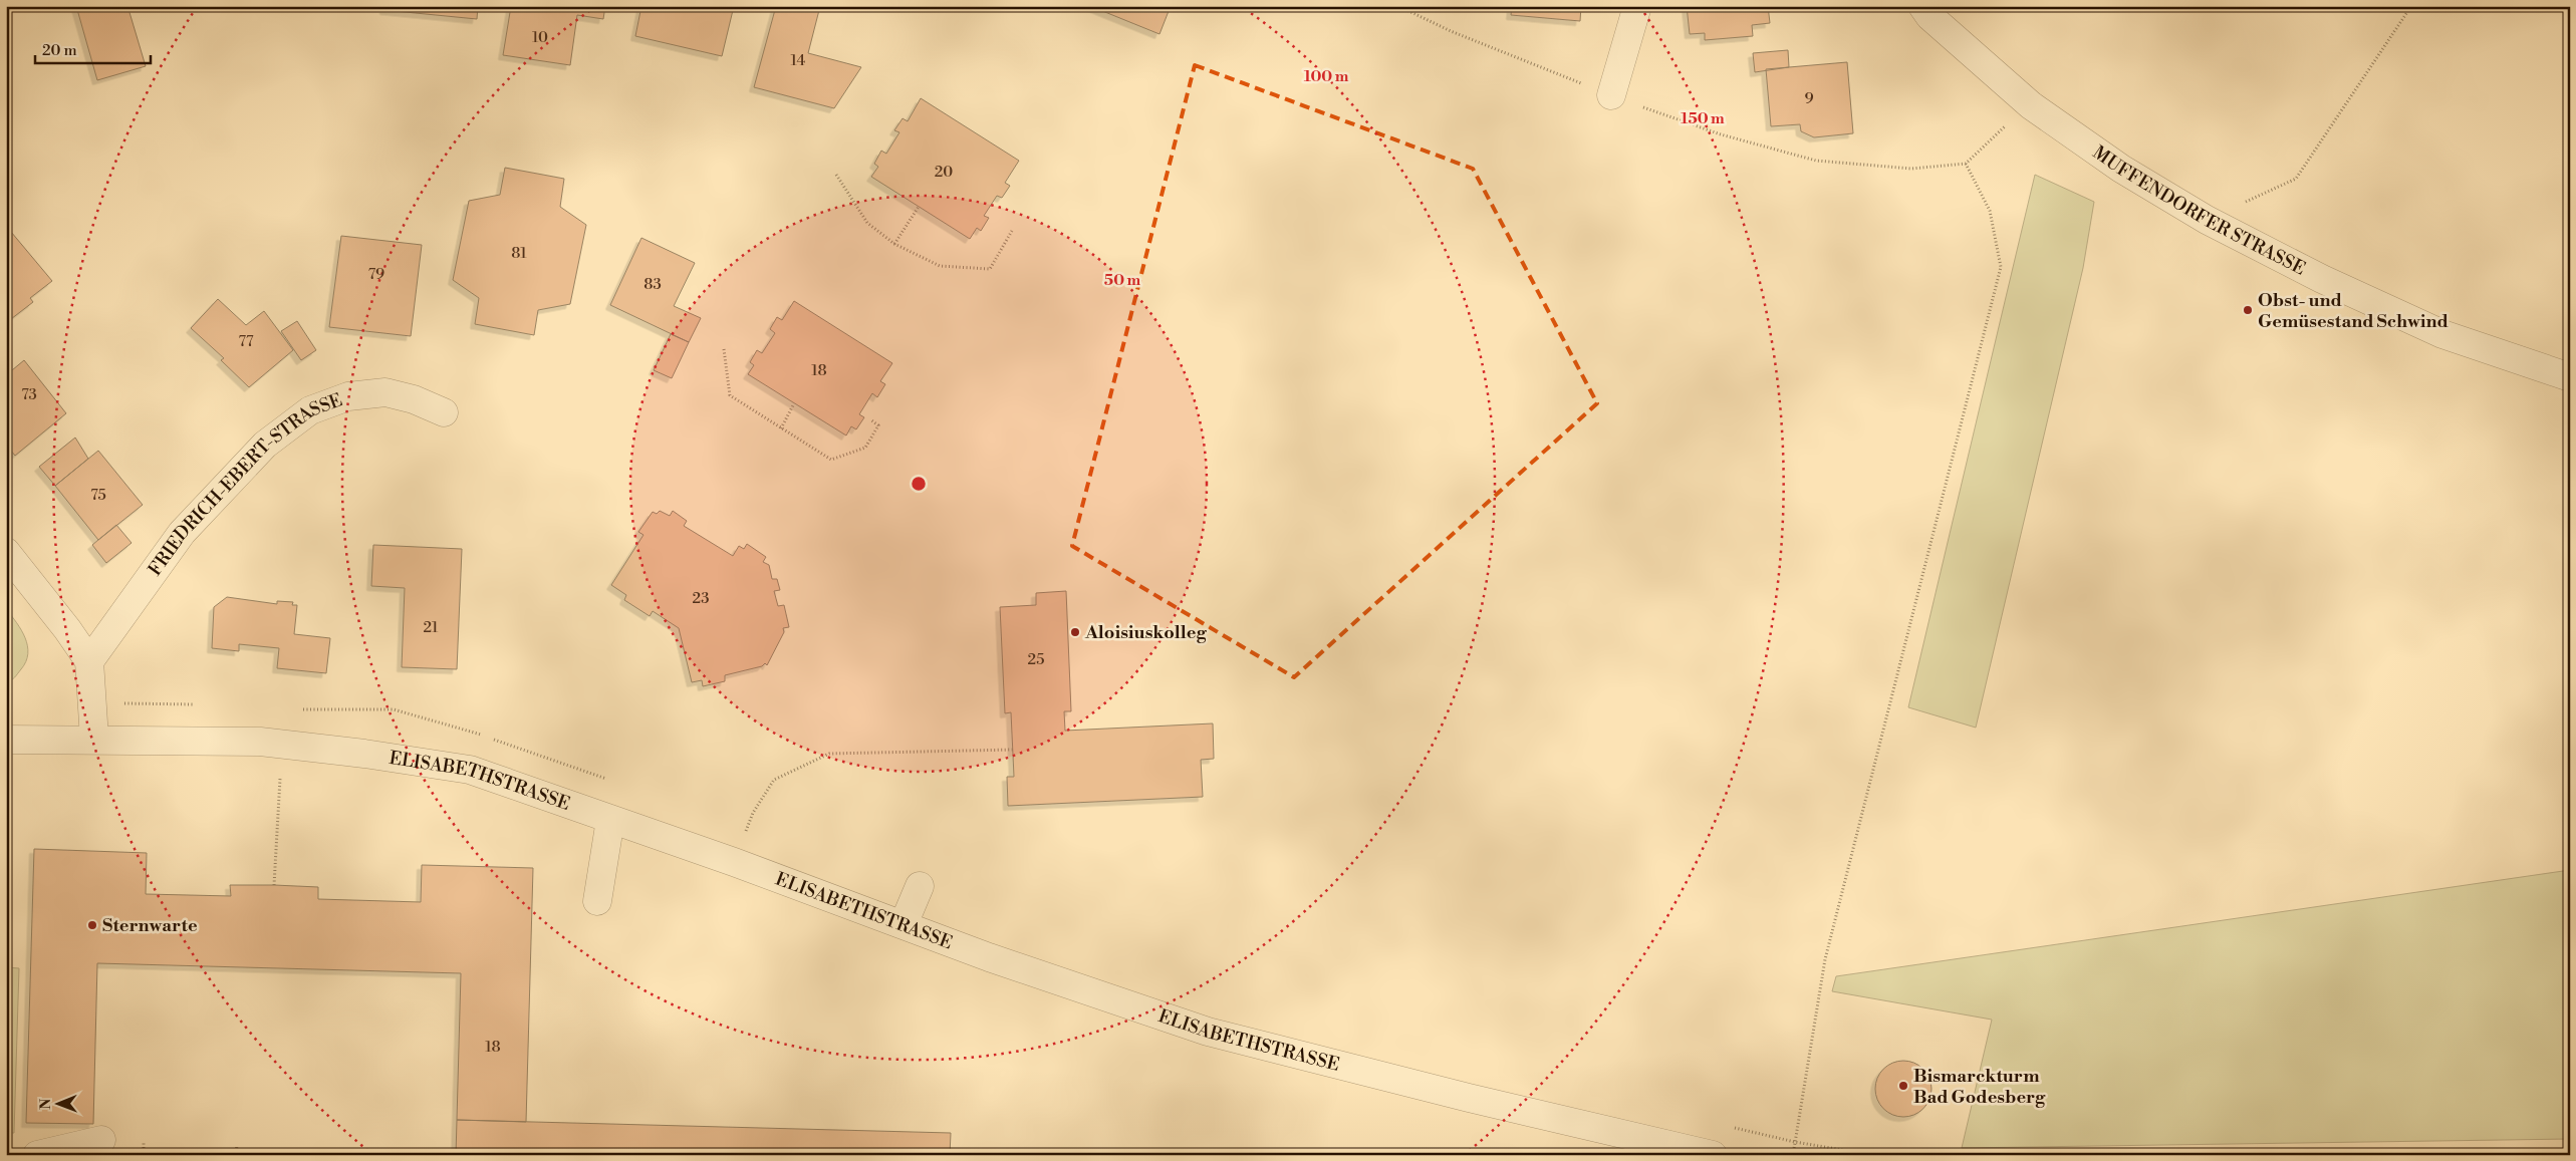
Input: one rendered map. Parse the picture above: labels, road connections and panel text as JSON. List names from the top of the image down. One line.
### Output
{"streets":{"street":["MUFFENDORFER STRASSE","FRIEDRICH-EBERT-STRASSE","ELISABETHSTRASSE"]},"places":["Obst- und Gemüsestand Schwind","Aloisiuskolleg","Sternwarte","Bismarckturm Bad Godesberg"],"house_numbers":["10","14","9","20","81","79","83","77","18","73","75","23","21","25","18"],"scale_bar":"20 m","north":"left","rings":["100 m","150 m","50 m"]}
